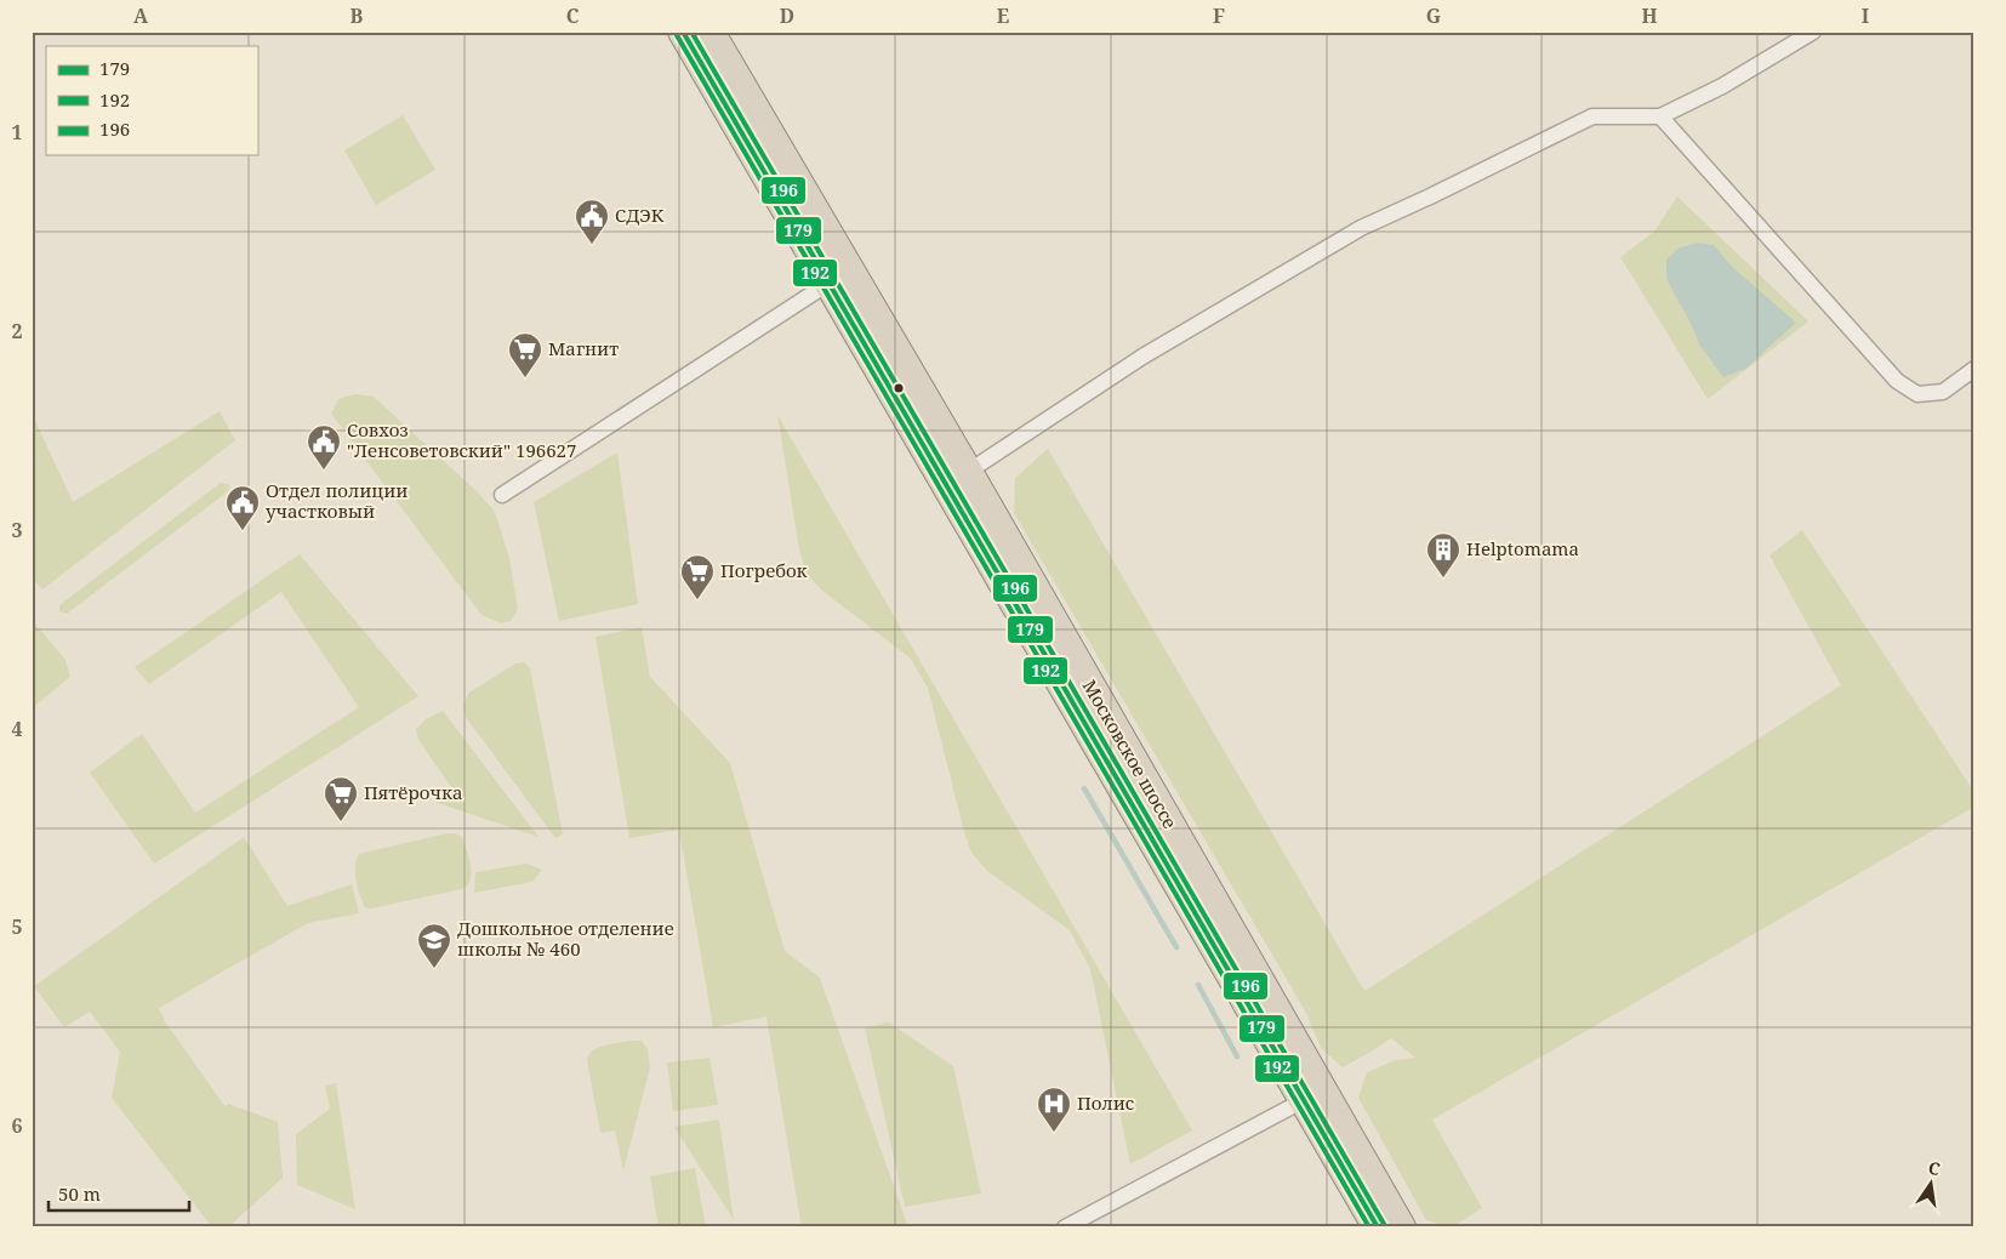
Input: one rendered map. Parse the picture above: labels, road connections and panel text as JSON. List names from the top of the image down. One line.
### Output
{"streets":{"highway":["Московское шоссе"]},"places":{"public building":["СДЭК","Совхоз \"Ленсоветовский\" 196627","Отдел полиции участковый"],"supermarket":["Магнит","Погребок","Пятёрочка"],"building":["Helptomama"],"school or university":["Дошкольное отделение школы № 460"],"hospital":["Полис"]},"lines":["transit line 179","transit line 196","transit line 192"],"legend":["179","192","196"],"scale_bar":"50 m","north":"top","grid":{"columns":["A","B","C","D","E","F","G","H","I"],"rows":["1","2","3","4","5","6"]}}
